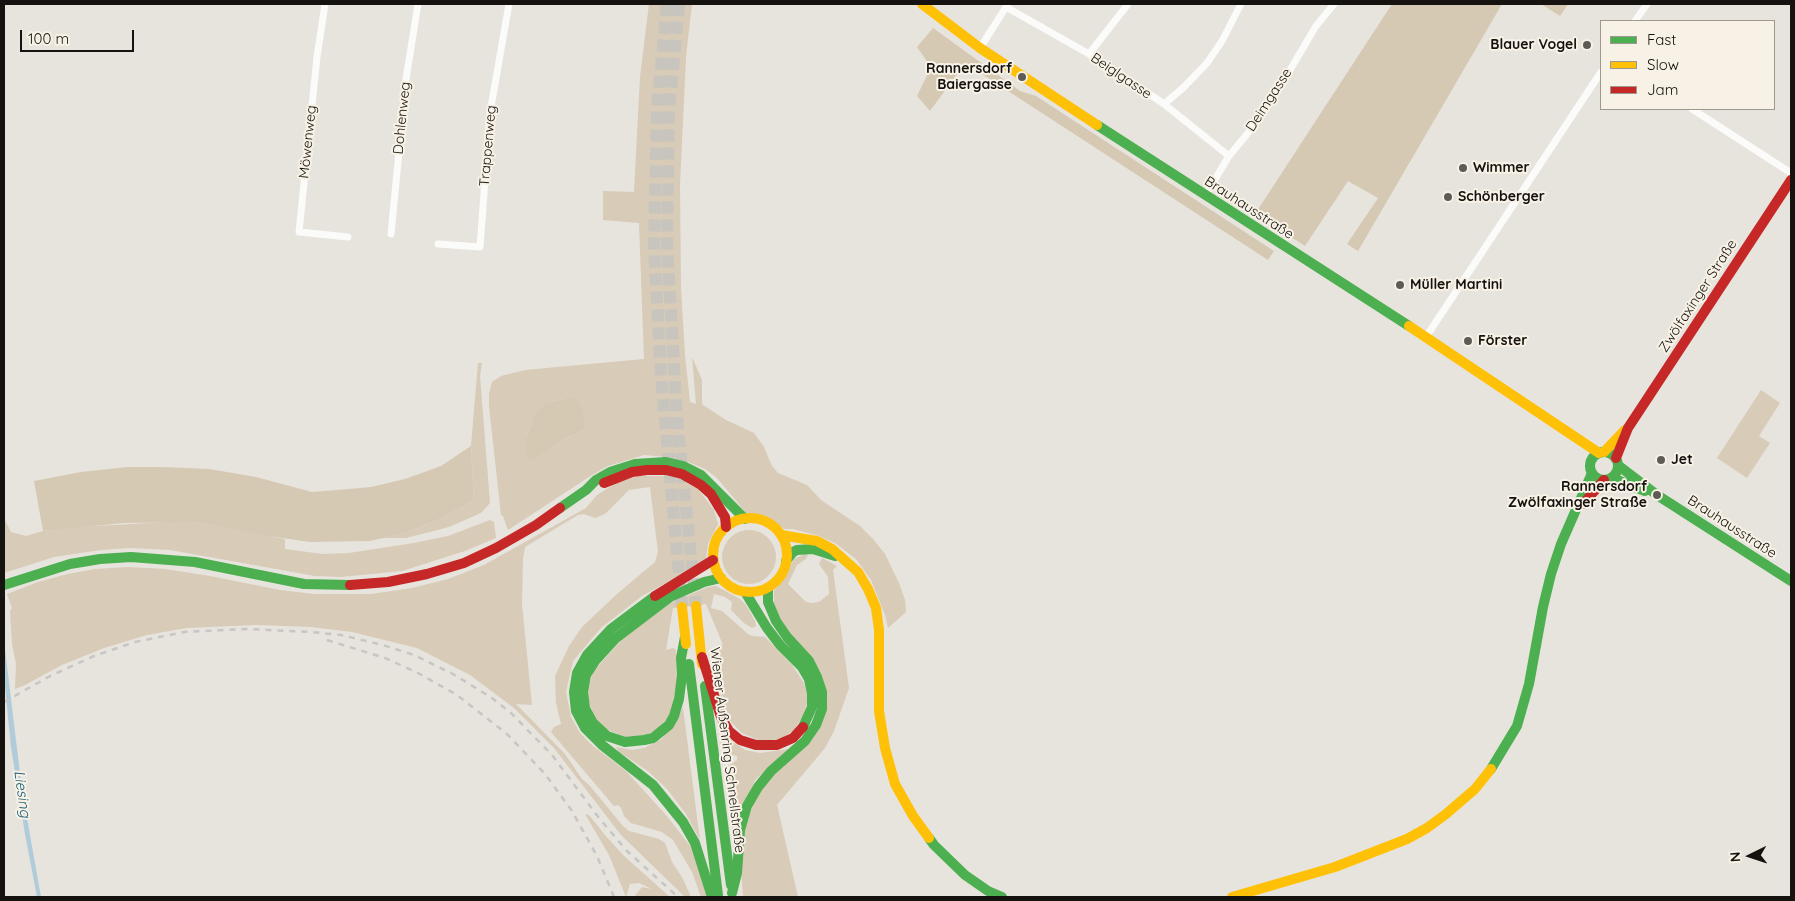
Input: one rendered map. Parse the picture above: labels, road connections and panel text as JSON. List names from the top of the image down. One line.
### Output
{"streets":{"main road":["Brauhausstraße","Zwölfaxinger Straße","Wiener Außenring Schnellstraße"],"street":["Beiglgasse","Deimgasse","Dohlenweg","Möwenweg","Trappenweg"]},"crossings":[["Beiglgasse","Deimgasse"],["Deimgasse","Brauhausstraße"],["Brauhausstraße","Zwölfaxinger Straße"]],"water":["Liesing"],"places":["Blauer Vogel","Rannersdorf Baiergasse","Wimmer","Schönberger","Müller Martini","Förster","Jet","Rannersdorf Zwölfaxinger Straße"],"legend":["Fast","Slow","Jam"],"scale_bar":"100 m","north":"left"}
